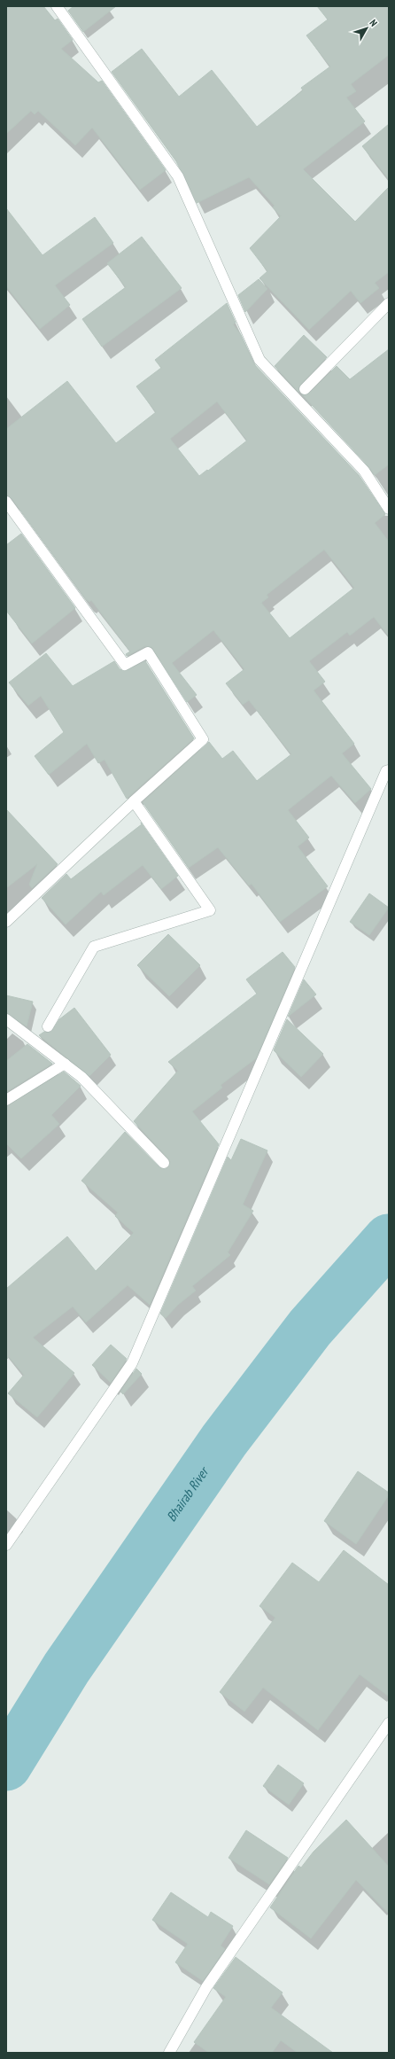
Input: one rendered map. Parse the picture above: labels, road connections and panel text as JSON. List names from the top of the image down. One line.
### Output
{"water":["Bhairab River"],"north":"top right"}
